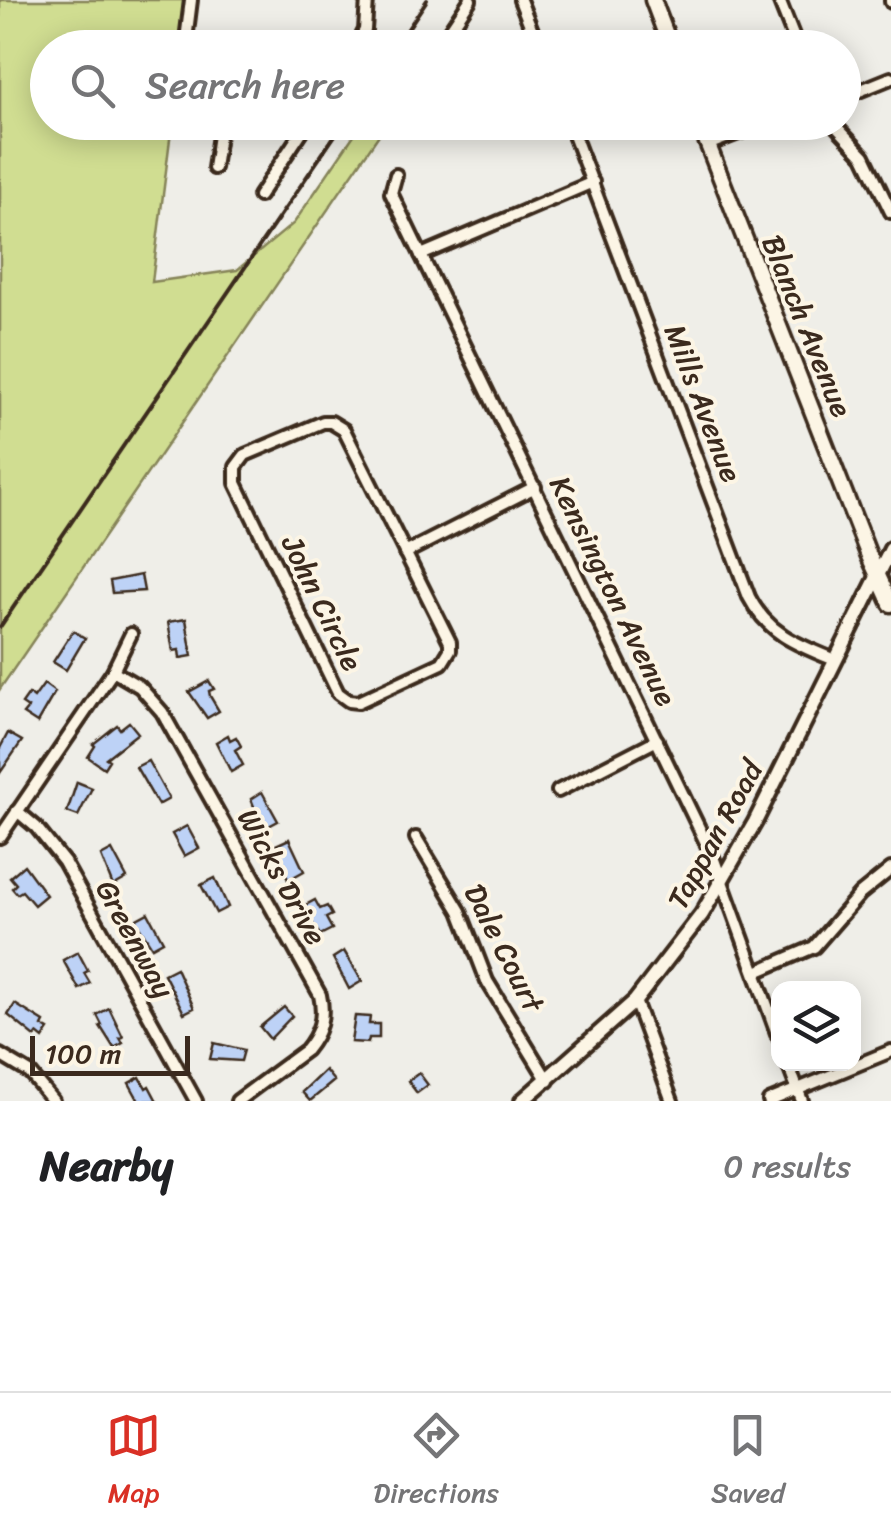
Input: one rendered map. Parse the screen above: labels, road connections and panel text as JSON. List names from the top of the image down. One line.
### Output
{"streets":{"main road":["Blanch Avenue"],"street":["Mills Avenue","Kensington Avenue","John Circle","Tappan Road","Wicks Drive","Greenway","Dale Court"]},"crossings":[["Blanch Avenue","Tappan Road"],["Mills Avenue","Tappan Road"],["Kensington Avenue","Tappan Road"],["Tappan Road","Dale Court"]],"scale_bar":"100 m","page":{"search":"Search here","scale":"100 m","heading":["Nearby","0 results"],"nav":["Map","Directions","Saved"]}}
